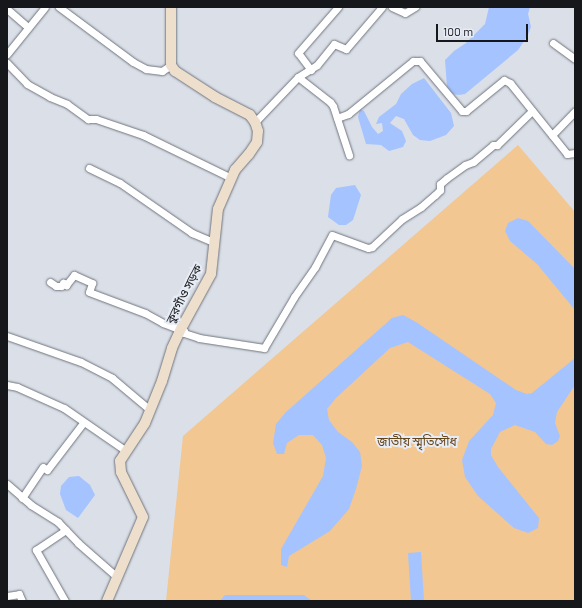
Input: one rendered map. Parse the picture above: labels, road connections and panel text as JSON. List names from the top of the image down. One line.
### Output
{"streets":{"street":["কুরগাঁও সড়ক"]},"parks":["জাতীয় স্মৃতিসৌধ"],"scale_bar":"100 m"}
